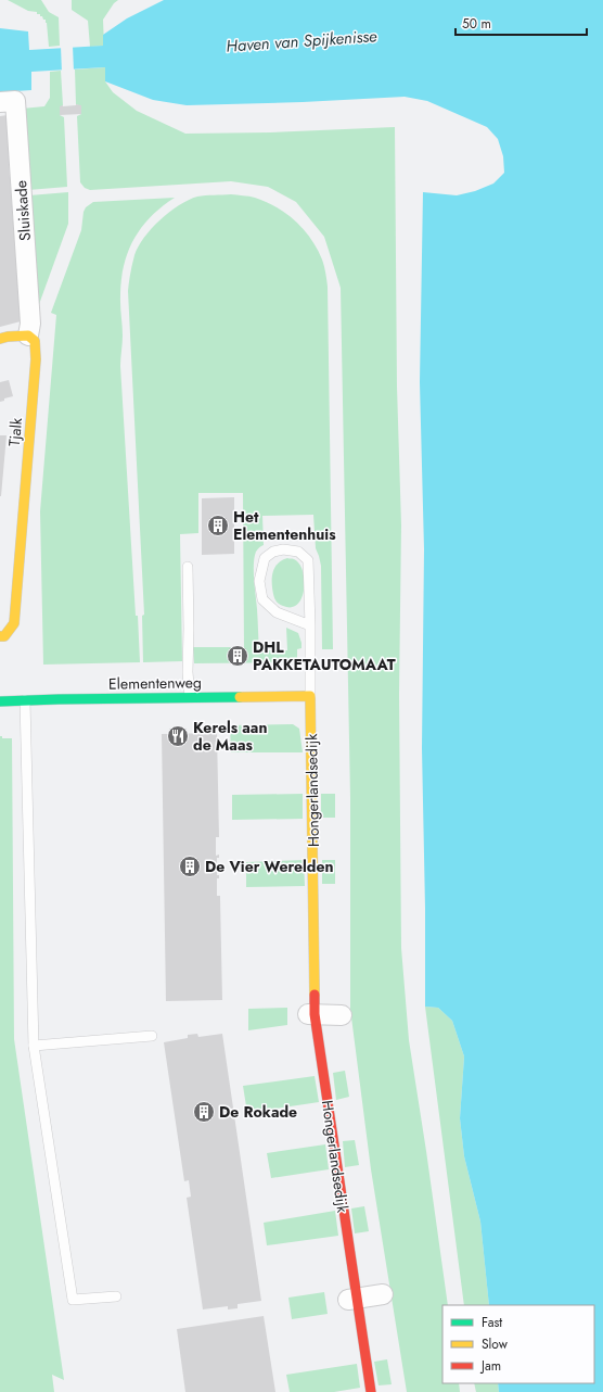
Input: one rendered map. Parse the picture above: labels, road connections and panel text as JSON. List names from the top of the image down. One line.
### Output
{"streets":{"street":["Sluiskade","Tjalk","Elementenweg","Hongerlandsedijk"]},"crossings":[["Sluiskade","Tjalk"],["Elementenweg","Hongerlandsedijk"]],"water":["Haven van Spijkenisse"],"places":{"building":["Het Elementenhuis","DHL PAKKETAUTOMAAT","De Vier Werelden","De Rokade"],"restaurant":["Kerels aan de Maas"]},"legend":["Fast","Slow","Jam"],"scale_bar":"50 m"}
